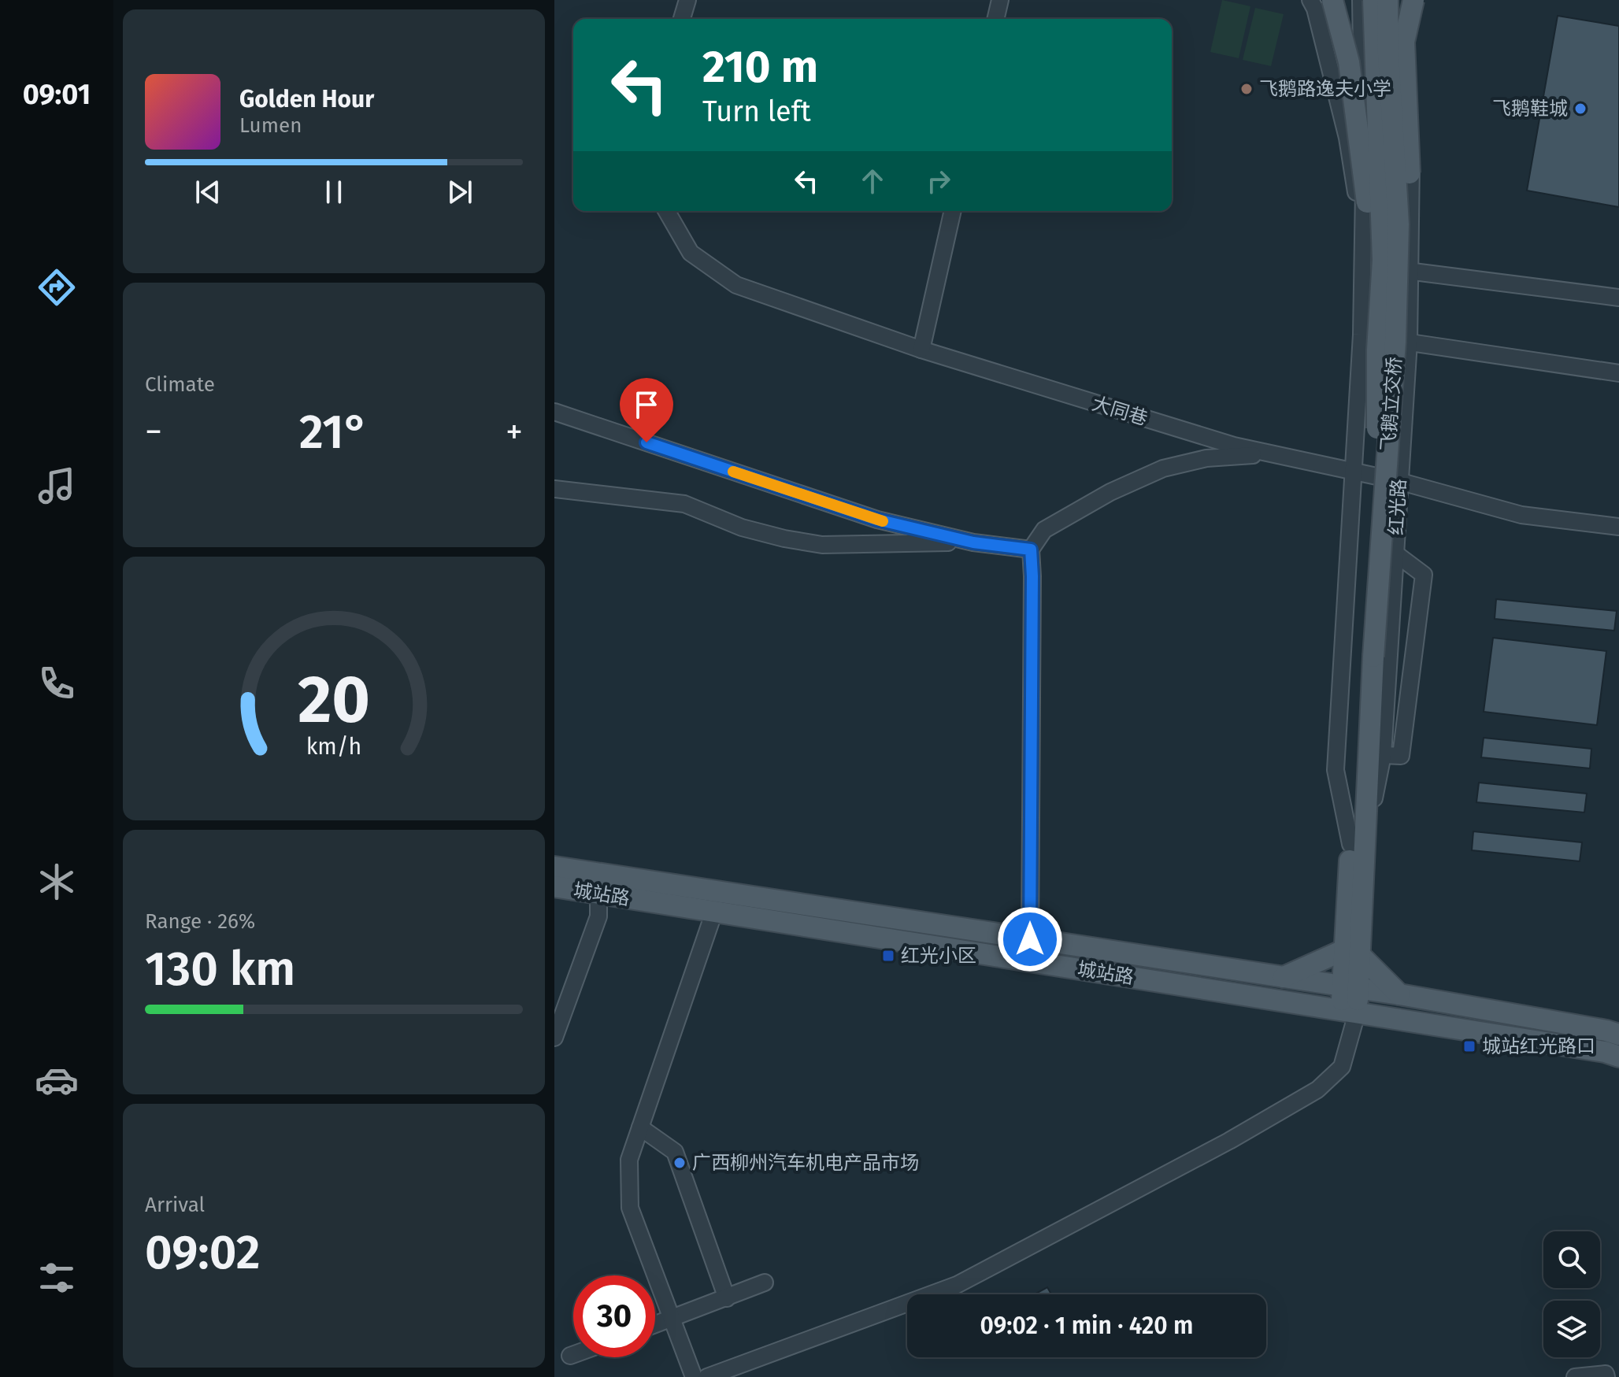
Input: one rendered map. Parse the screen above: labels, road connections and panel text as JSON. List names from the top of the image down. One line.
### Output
{"streets":{"main road":["飞鹅立交桥","红光路","城站路"],"street":["大同巷"]},"crossings":[["飞鹅立交桥","红光路"],["大同巷","红光路"],["红光路","城站路"]],"places":{"other":["飞鹅路逸夫小学","飞鹅鞋城","广西柳州汽车机电产品市场"],"transit":["红光小区","城站红光路口"]},"page":{"tabs":"09:01","turn":["210 m","Turn left"],"song":["Golden Hour","Lumen"],"tile":["Climate",["Range · 26%","130 km"],["Arrival","09:02"]],"heat":["−","21°","+"],"limit":"30","trip":"09:02 · 1 min · 420 m","gauge":["20","km/h"]}}
